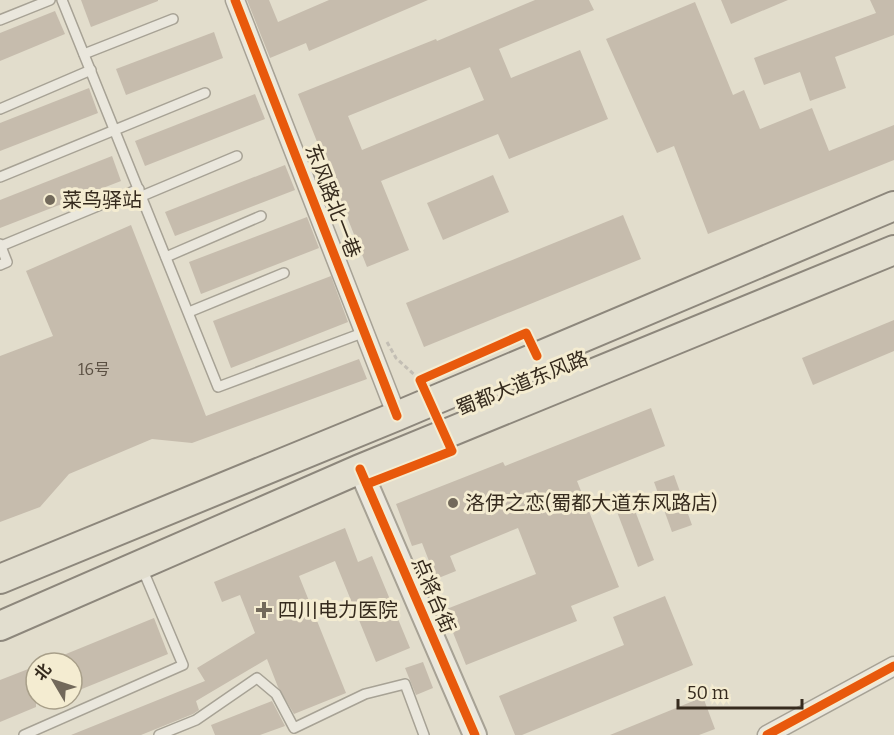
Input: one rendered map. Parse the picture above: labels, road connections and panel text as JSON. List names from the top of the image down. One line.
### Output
{"streets":{"main road":["蜀都大道东风路"],"street":["东风路北一巷","点将台街"]},"crossings":[["东风路北一巷","蜀都大道东风路"],["蜀都大道东风路","点将台街"]],"places":{"other":["菜鸟驿站","洛伊之恋(蜀都大道东风路店)"],"health":["四川电力医院"]},"house_numbers":["16号"],"scale_bar":"50 m","north":"top left"}
